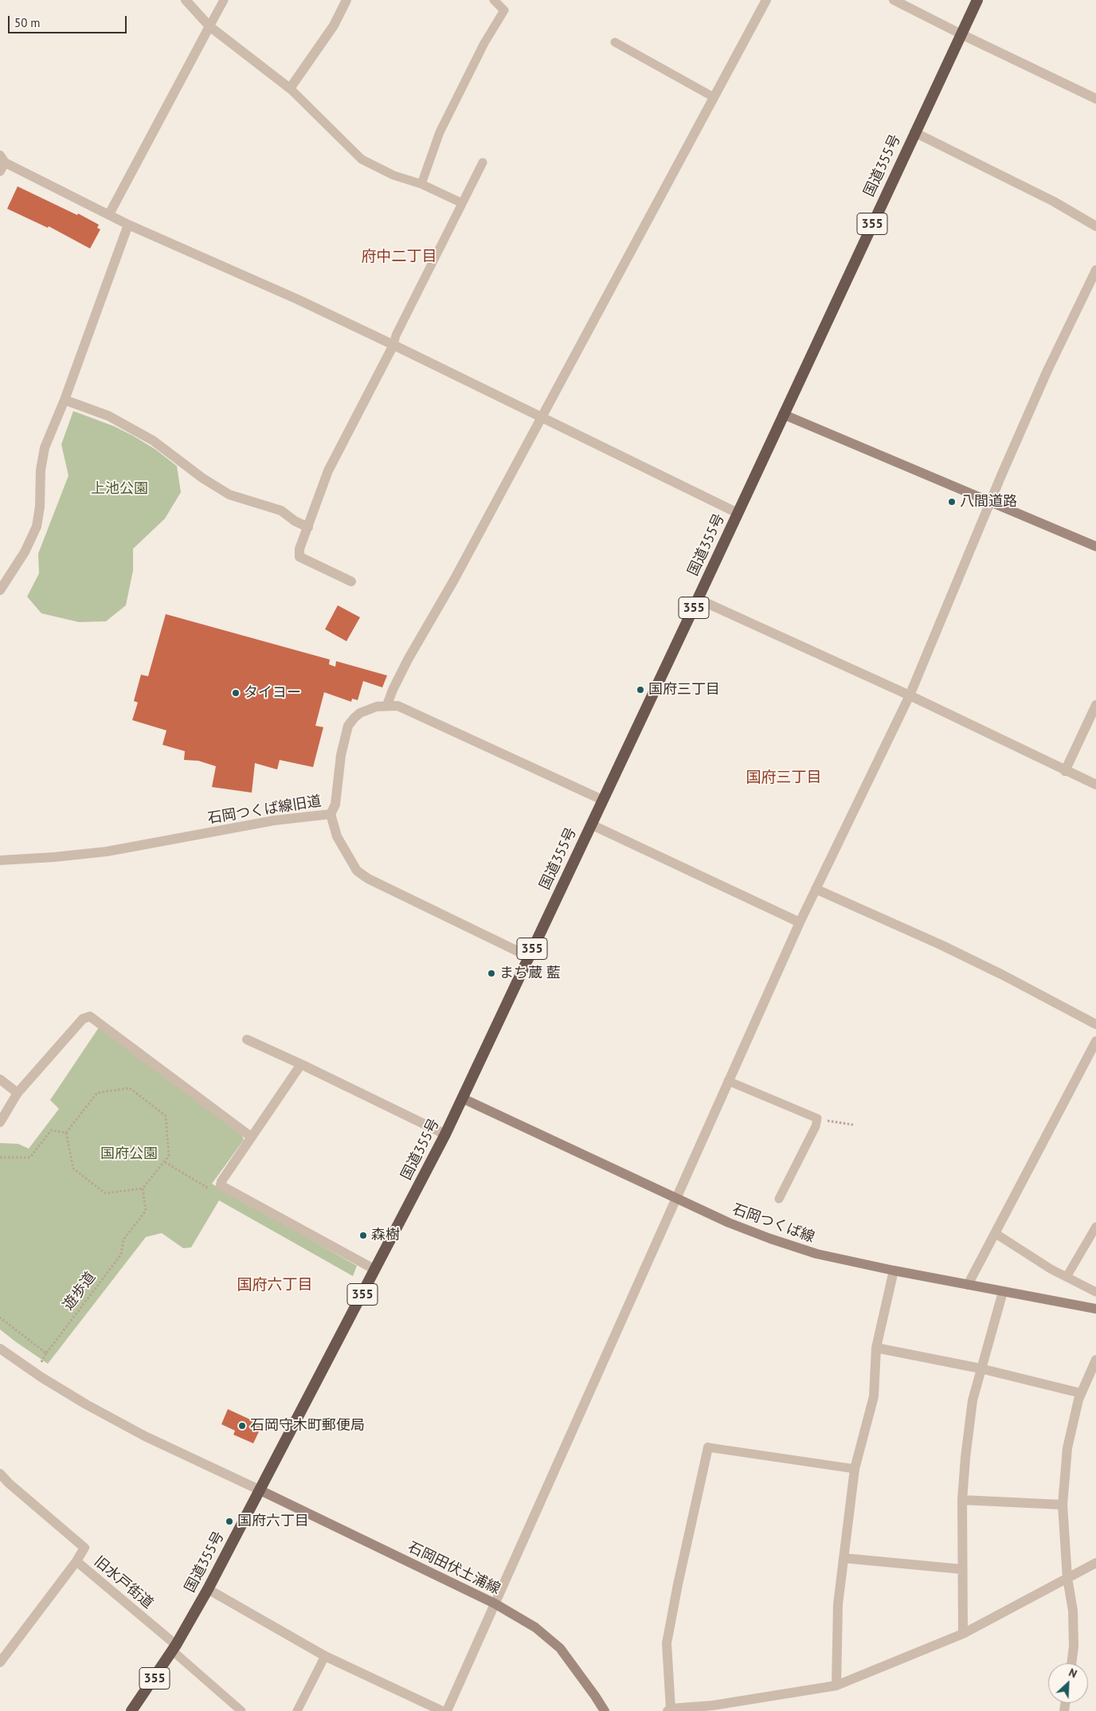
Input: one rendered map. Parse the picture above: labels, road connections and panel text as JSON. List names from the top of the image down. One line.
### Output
{"streets":{"highway":["国道355号","355"],"main road":["石岡つくば線","石岡田伏土浦線"],"street":["石岡つくば線旧道","旧水戸街道"],"path":["遊歩道"]},"crossings":[["国道355号","石岡つくば線旧道"],["国道355号","石岡つくば線"],["国道355号","石岡田伏土浦線"],["国道355号","旧水戸街道"]],"districts":["府中二丁目","国府三丁目","国府六丁目"],"parks":["上池公園","国府公園"],"places":["八間道路","国府三丁目","タイヨー","まち蔵 藍","森樹","石岡守木町郵便局","国府六丁目"],"scale_bar":"50 m","north":"top right"}
